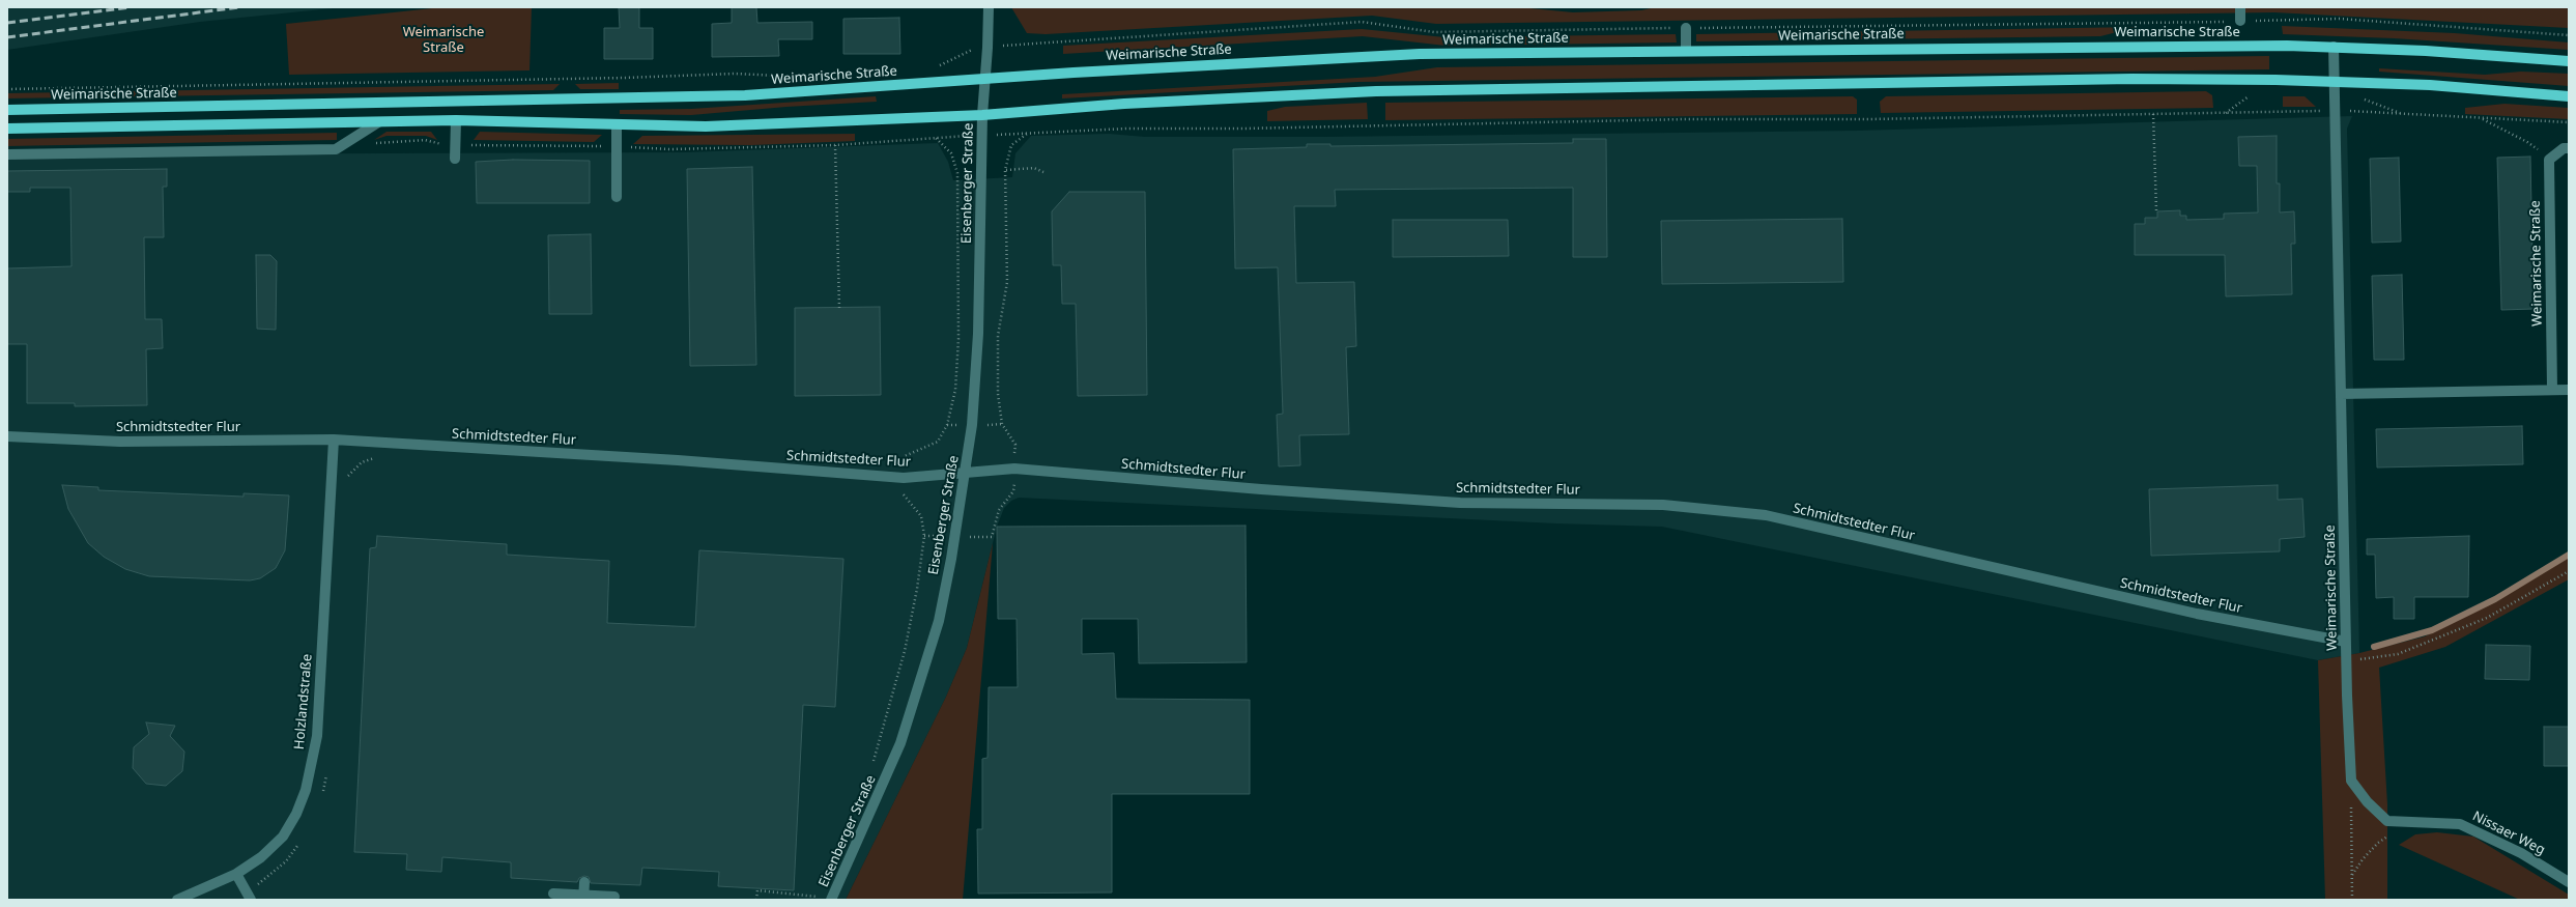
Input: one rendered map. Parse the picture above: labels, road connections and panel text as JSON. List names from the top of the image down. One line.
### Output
{"streets":{"main road":["Weimarische Straße"],"street":["Eisenberger Straße","Schmidtstedter Flur","Holzlandstraße","Nissaer Weg"]},"crossings":[["Weimarische Straße","Eisenberger Straße"],["Weimarische Straße","Schmidtstedter Flur"],["Weimarische Straße","Nissaer Weg"],["Eisenberger Straße","Schmidtstedter Flur"],["Schmidtstedter Flur","Holzlandstraße"]],"parks":["Weimarische Straße"]}
